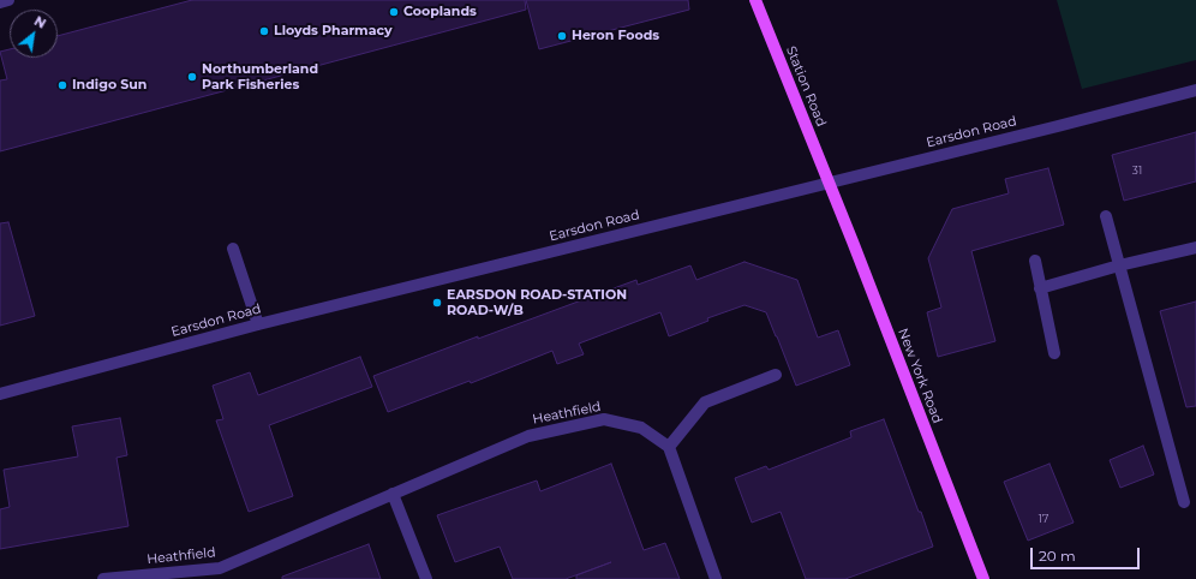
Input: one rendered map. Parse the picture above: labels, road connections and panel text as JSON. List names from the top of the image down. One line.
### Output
{"streets":{"main road":["Station Road","New York Road"],"street":["Earsdon Road","Heathfield"]},"crossings":[["Station Road","Earsdon Road"],["Station Road","New York Road"],["Earsdon Road","New York Road"]],"places":["Cooplands","Lloyds Pharmacy","Heron Foods","Northumberland Park Fisheries","Indigo Sun","EARSDON ROAD-STATION ROAD-W/B"],"house_numbers":["31","17"],"scale_bar":"20 m","north":"top right"}
